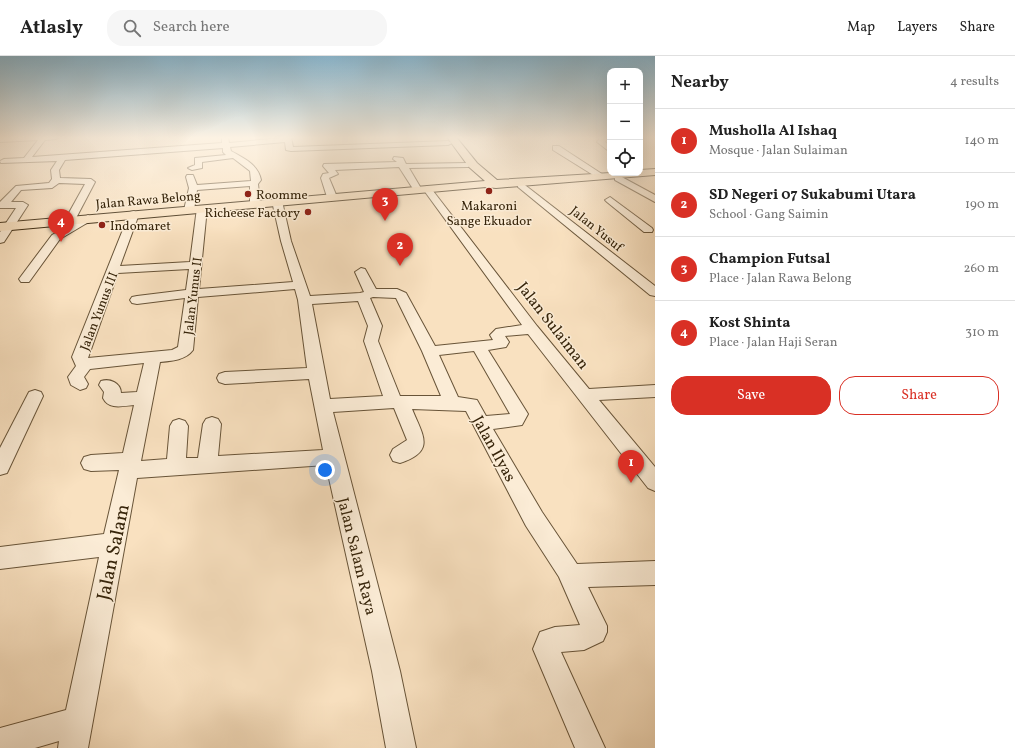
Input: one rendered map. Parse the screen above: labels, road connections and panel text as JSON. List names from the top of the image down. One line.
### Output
{"streets":{"main road":["Jalan Rawa Belong"],"street":["Jalan Yusuf","Jalan Yunus II","Jalan Yunus III","Jalan Sulaiman","Jalan Ilyas","Jalan Salam","Jalan Salam Raya"]},"crossings":[["Jalan Rawa Belong","Jalan Yunus II"],["Jalan Rawa Belong","Jalan Yunus III"],["Jalan Rawa Belong","Jalan Sulaiman"],["Jalan Rawa Belong","Jalan Salam Raya"],["Jalan Yunus II","Jalan Yunus III"],["Jalan Yunus II","Jalan Salam"],["Jalan Yunus III","Jalan Salam"],["Jalan Ilyas","Jalan Salam Raya"]],"places":["Makaroni Sange Ekuador","Roomme","Richeese Factory","Indomaret"],"page":{"header":"Atlasly","search":"Search here","nav":["Map","Layers","Share"],"heading":["Nearby","4 results"],"map_buttons":["+","−"],"list":[{"mark":"1","name":"Musholla Al Ishaq","note":"Mosque · Jalan Sulaiman","value":"140 m"},{"mark":"2","name":"SD Negeri 07 Sukabumi Utara","note":"School · Gang Saimin","value":"190 m"},{"mark":"3","name":"Champion Futsal","note":"Place · Jalan Rawa Belong","value":"260 m"},{"mark":"4","name":"Kost Shinta","note":"Place · Jalan Haji Seran","value":"310 m"}],"pins":["3","4","2","1"],"buttons":["Save","Share"]}}
